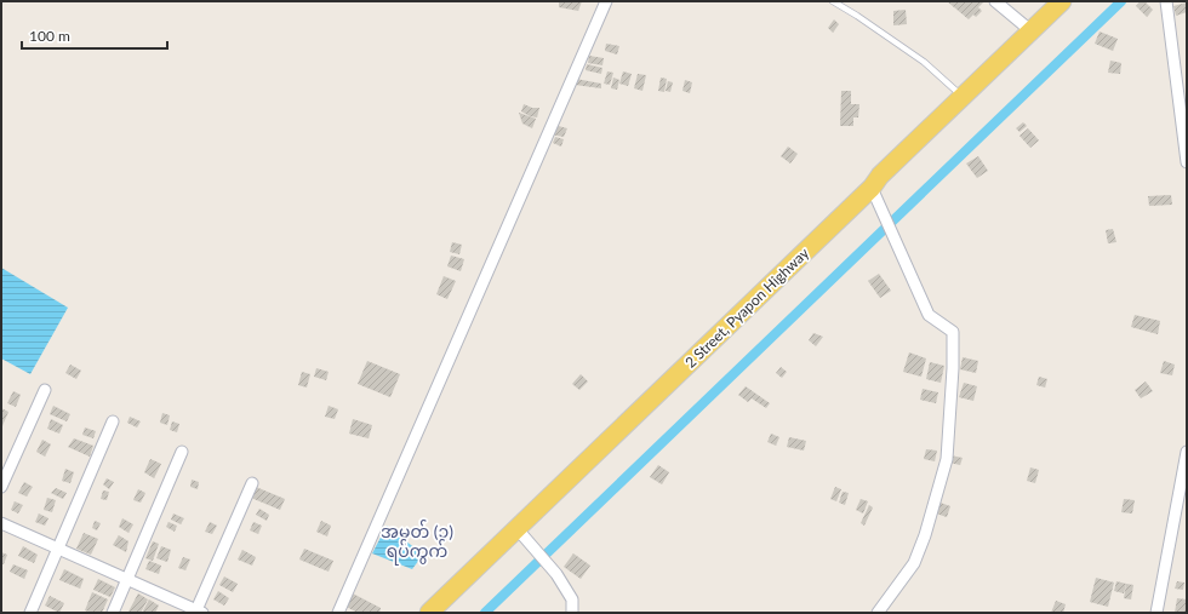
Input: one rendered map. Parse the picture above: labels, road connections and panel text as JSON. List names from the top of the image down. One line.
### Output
{"streets":{"main road":["2 Street, Pyapon Highway"]},"districts":["အမှတ် (၁) ရပ်ကွက်"],"scale_bar":"100 m"}
